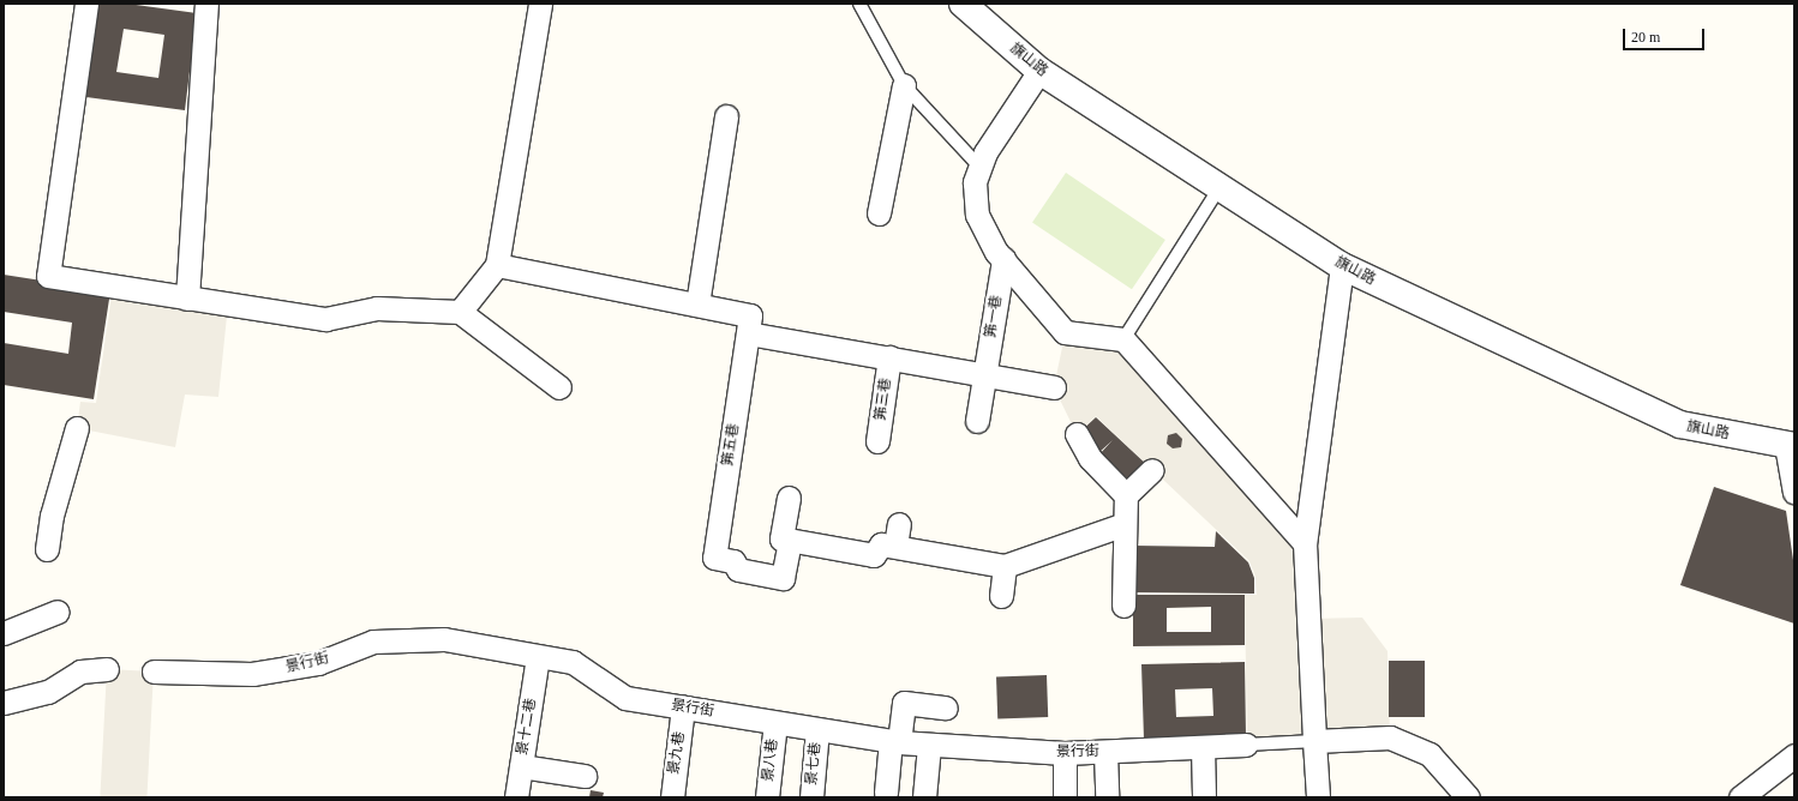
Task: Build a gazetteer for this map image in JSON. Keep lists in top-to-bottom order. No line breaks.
{"streets":{"street":["旗山路","笰一巷","笰三巷","笰五巷","景行街","景十二巷","景九巷","景八巷","景七巷"]},"crossings":[["景行街","景十二巷"],["景行街","景九巷"],["景行街","景八巷"],["景行街","景七巷"]],"scale_bar":"20 m"}
